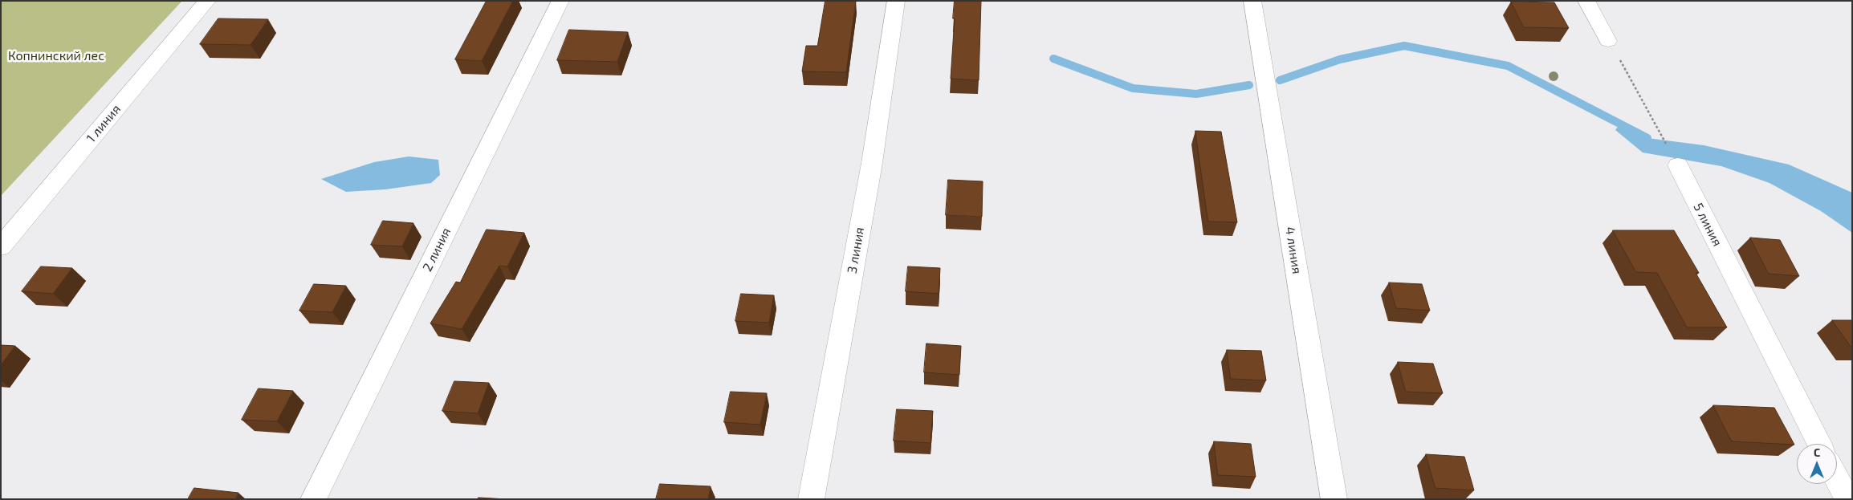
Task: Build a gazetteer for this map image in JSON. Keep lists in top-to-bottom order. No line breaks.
{"streets":{"street":["1 линия","5 линия","2 линия","3 линия","4 линия"]},"parks":["Копнинский лес"],"north":"top"}
